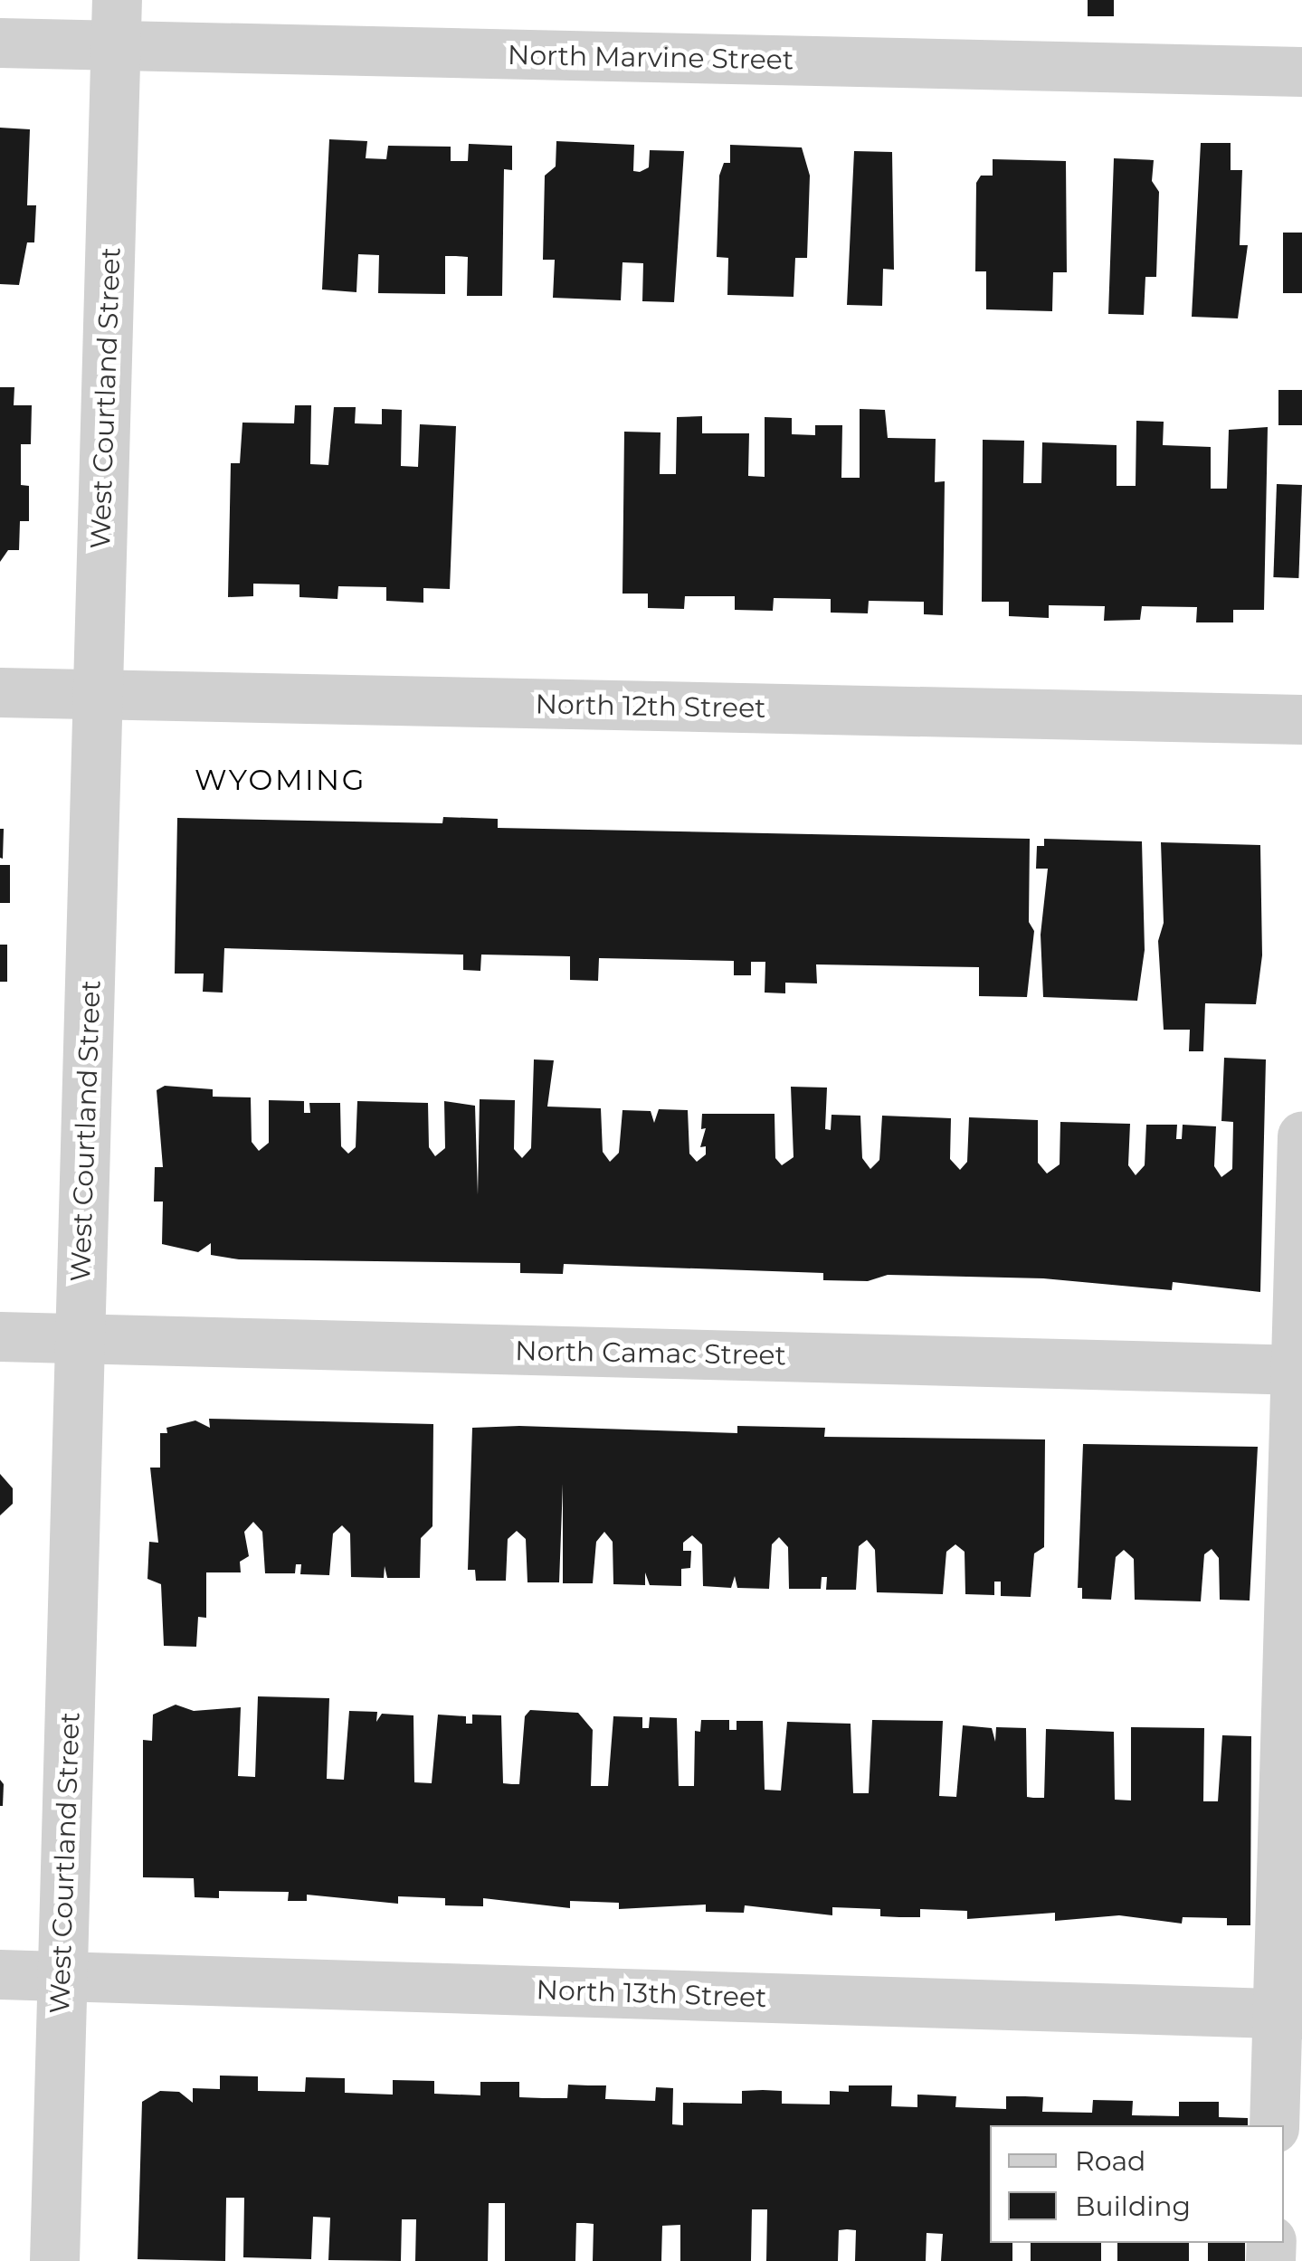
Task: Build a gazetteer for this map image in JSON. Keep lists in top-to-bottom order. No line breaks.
{"streets":{"street":["North Marvine Street","West Courtland Street","North 12th Street","North Camac Street","North 13th Street"]},"crossings":[["North Marvine Street","West Courtland Street"],["West Courtland Street","North 12th Street"],["West Courtland Street","North Camac Street"],["West Courtland Street","North 13th Street"]],"districts":["WYOMING"],"legend":["Road","Building"]}
